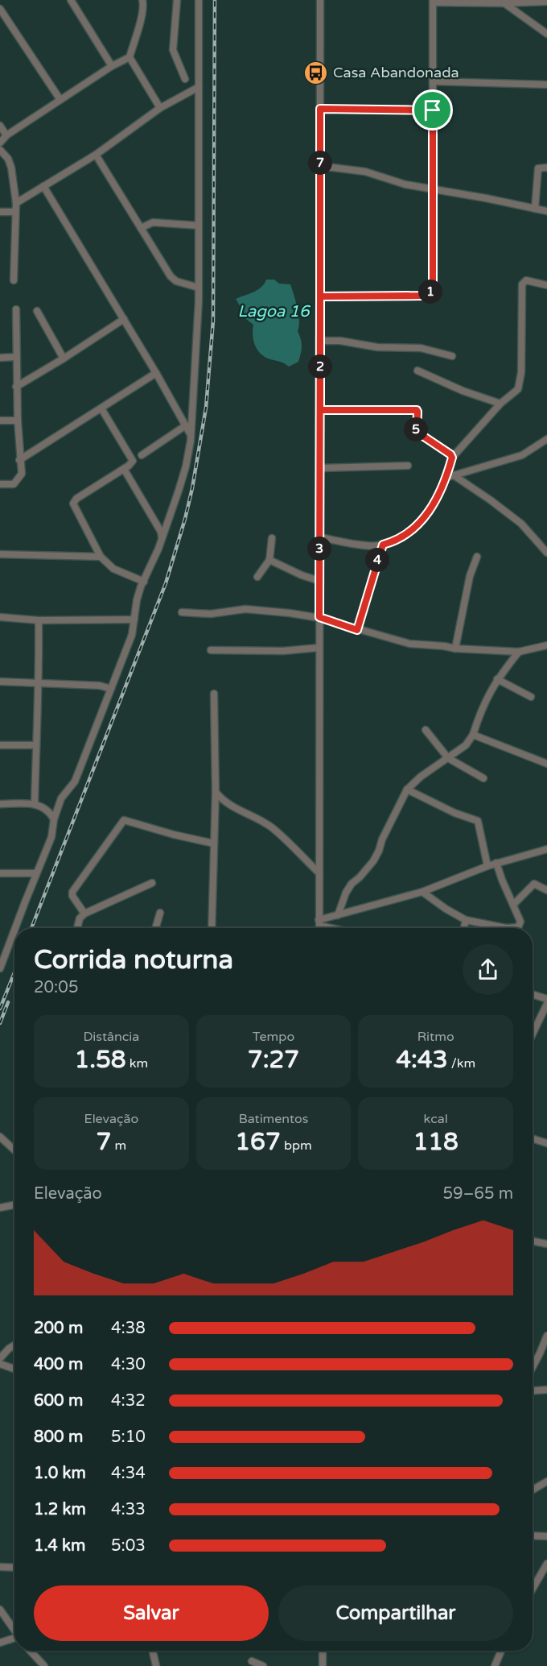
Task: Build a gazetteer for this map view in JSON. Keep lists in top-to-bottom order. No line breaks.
{"water":["Lagoa 16"],"places":{"bus stop":["Casa Abandonada"]},"page":{"pins":["7","1","2","5","3","4"],"heading":["Corrida noturna","20:05"],"stats":[["Distância","1.58 km"],["Tempo","7:27"],["Ritmo","4:43 /km"],["Elevação","7 m"],["Batimentos","167 bpm"],["kcal","118"]],"chart":["Elevação","59–65 m"],"list":[{"name":"200 m","note":"4:38"},{"name":"400 m","note":"4:30"},{"name":"600 m","note":"4:32"},{"name":"800 m","note":"5:10"},{"name":"1.0 km","note":"4:34"},{"name":"1.2 km","note":"4:33"},{"name":"1.4 km","note":"5:03"}],"buttons":["Salvar","Compartilhar"]}}
